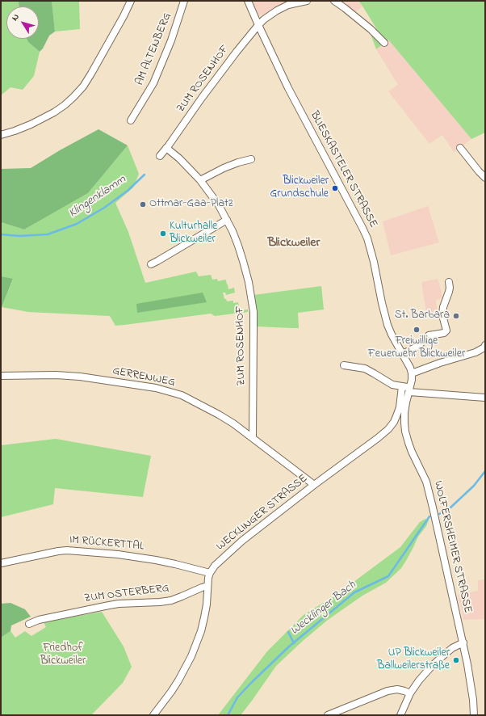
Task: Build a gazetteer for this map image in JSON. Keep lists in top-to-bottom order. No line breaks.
{"streets":{"street":["AM ALTENBERG","ZUM ROSENHOF","BLIESKASTELER STRASSE","GERRENWEG","WECKLINGER STRASSE","IM RÜCKERTTAL","WOLFERSHEIMER STRASSE","ZUM OSTERBERG"]},"crossings":[["ZUM ROSENHOF","BLIESKASTELER STRASSE"],["ZUM ROSENHOF","GERRENWEG"],["BLIESKASTELER STRASSE","WOLFERSHEIMER STRASSE"],["GERRENWEG","WECKLINGER STRASSE"],["WECKLINGER STRASSE","IM RÜCKERTTAL"],["WECKLINGER STRASSE","ZUM OSTERBERG"]],"districts":["Blickweiler"],"water":["Klingenklamm","Wecklinger Bach"],"parks":["Friedhof Blickweiler"],"places":["Blickweiler Grundschule","Ottmar-Gaa-Platz","Kulturhalle Blickweiler","St. Barbara","Freiwillige Feuerwehr Blickweiler","UP Blickweiler Ballweilerstraße"],"north":"top left"}
